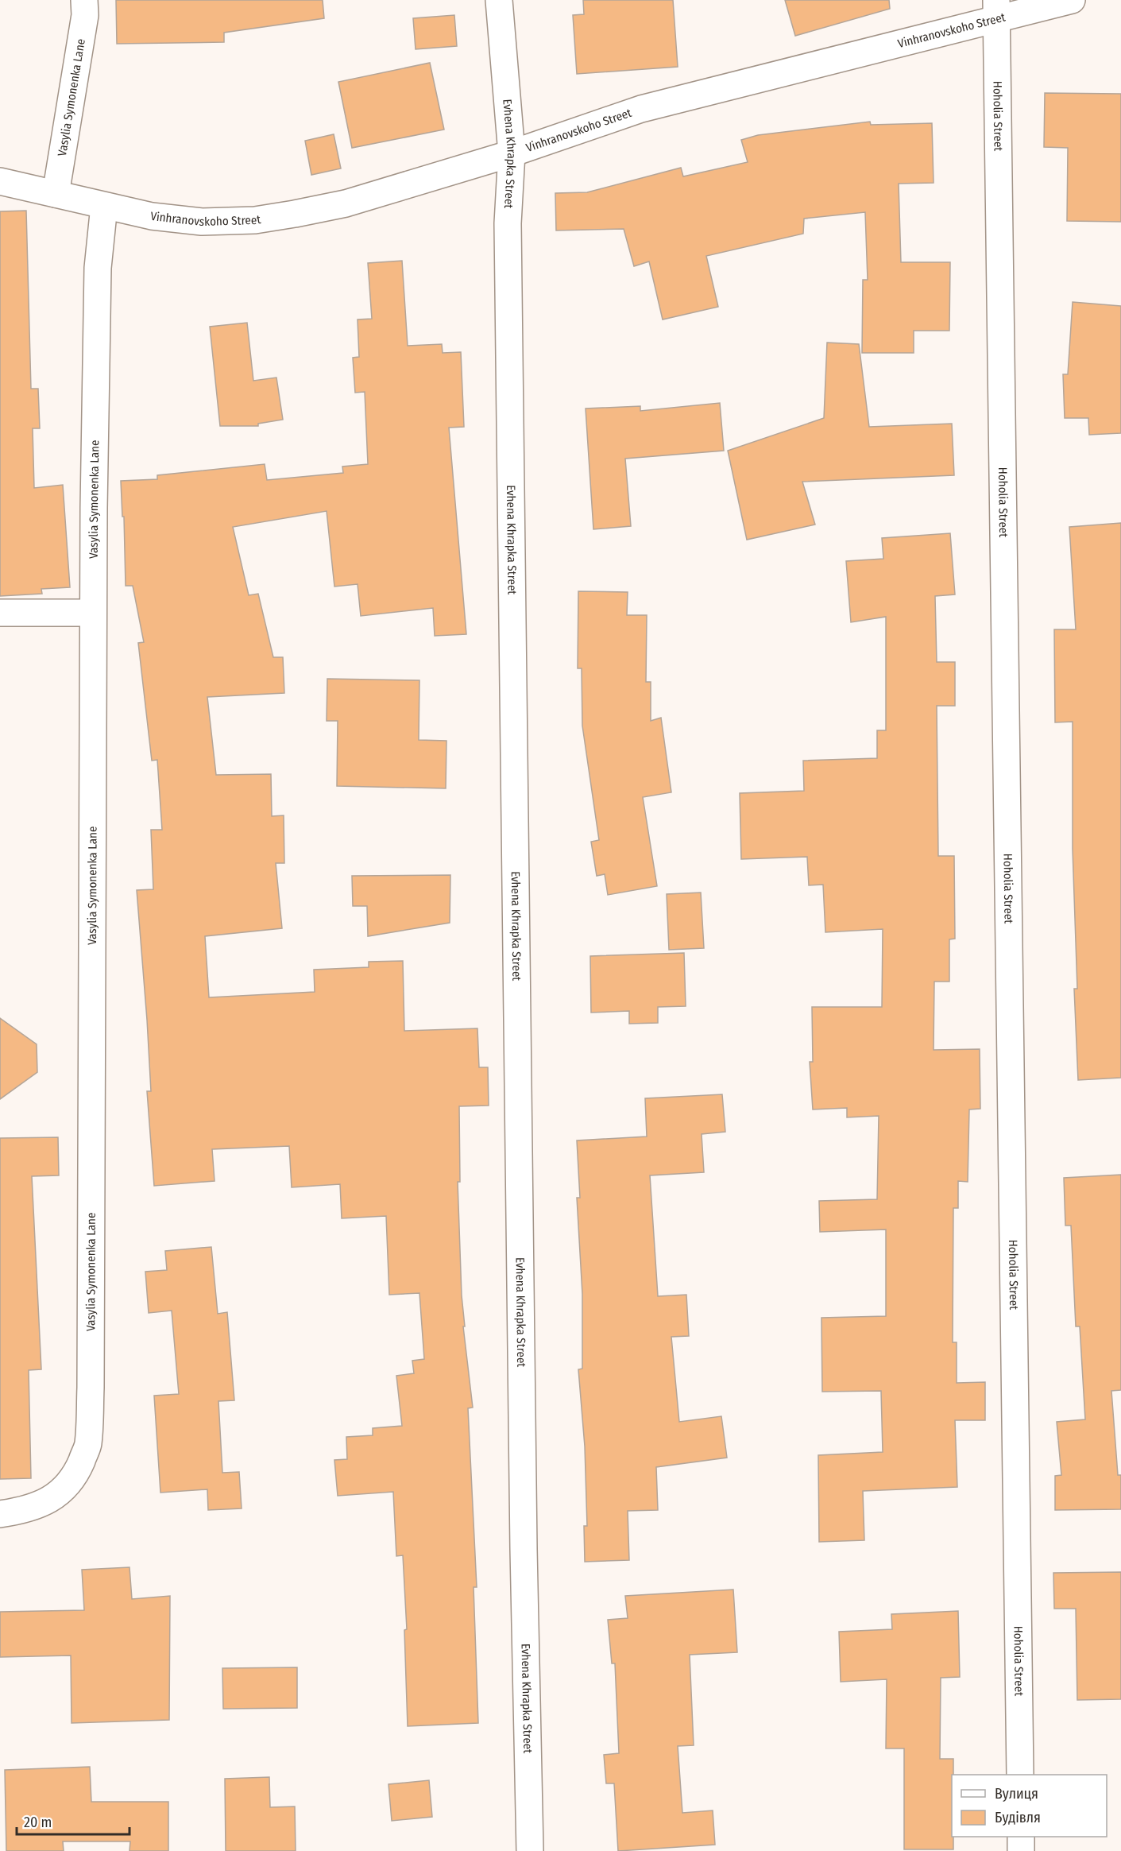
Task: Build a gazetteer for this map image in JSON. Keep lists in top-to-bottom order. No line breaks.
{"streets":{"street":["Vinhranovskoho Street","Vasylia Symonenka Lane","Hoholia Street","Evhena Khrapka Street"]},"crossings":[["Vinhranovskoho Street","Vasylia Symonenka Lane"],["Vinhranovskoho Street","Hoholia Street"],["Vinhranovskoho Street","Evhena Khrapka Street"]],"legend":["Вулиця","Будівля"],"scale_bar":"20 m"}
